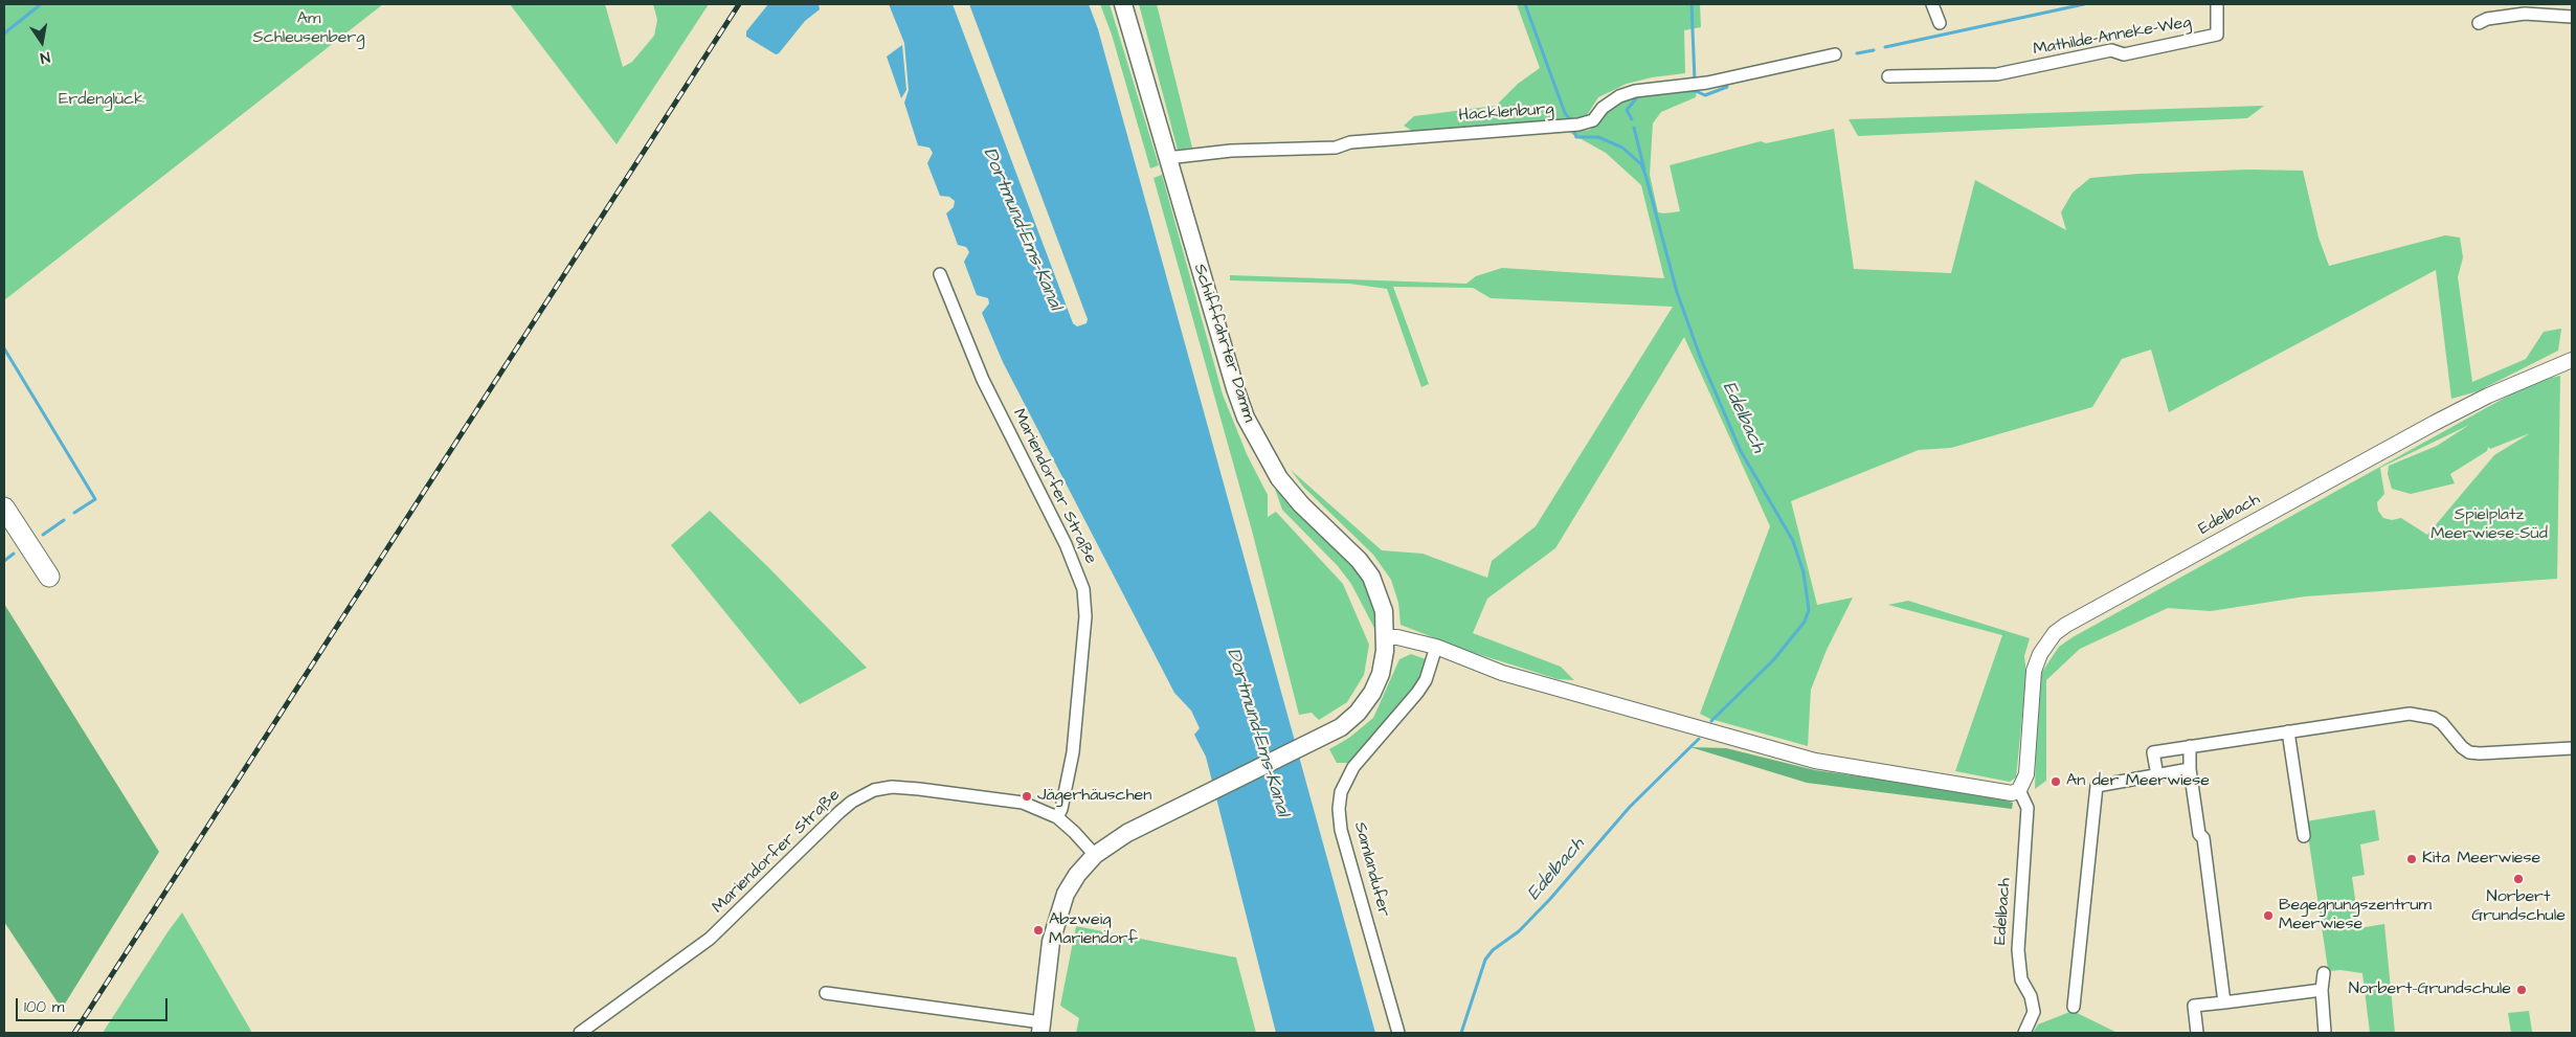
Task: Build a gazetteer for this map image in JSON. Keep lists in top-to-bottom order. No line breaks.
{"streets":{"main road":["Schifffahrter Damm"],"street":["Mathilde-Anneke-Weg","Hacklenburg","Mariendorfer Straße","Edelbach","Samlandufer"]},"crossings":[["Hacklenburg","Schifffahrter Damm"],["Schifffahrter Damm","Mariendorfer Straße"]],"water":["Dortmund-Ems-Kanal","Edelbach"],"parks":["Am Schleusenberg","Erdenglück","Spielplatz Meerwiese-Süd"],"places":["An der Meerwiese","Jägerhäuschen","Kita Meerwiese","Norbert Grundschule","Begegnungszentrum Meerwiese","Abzweig Mariendorf","Norbert-Grundschule"],"scale_bar":"100 m","north":"bottom"}
